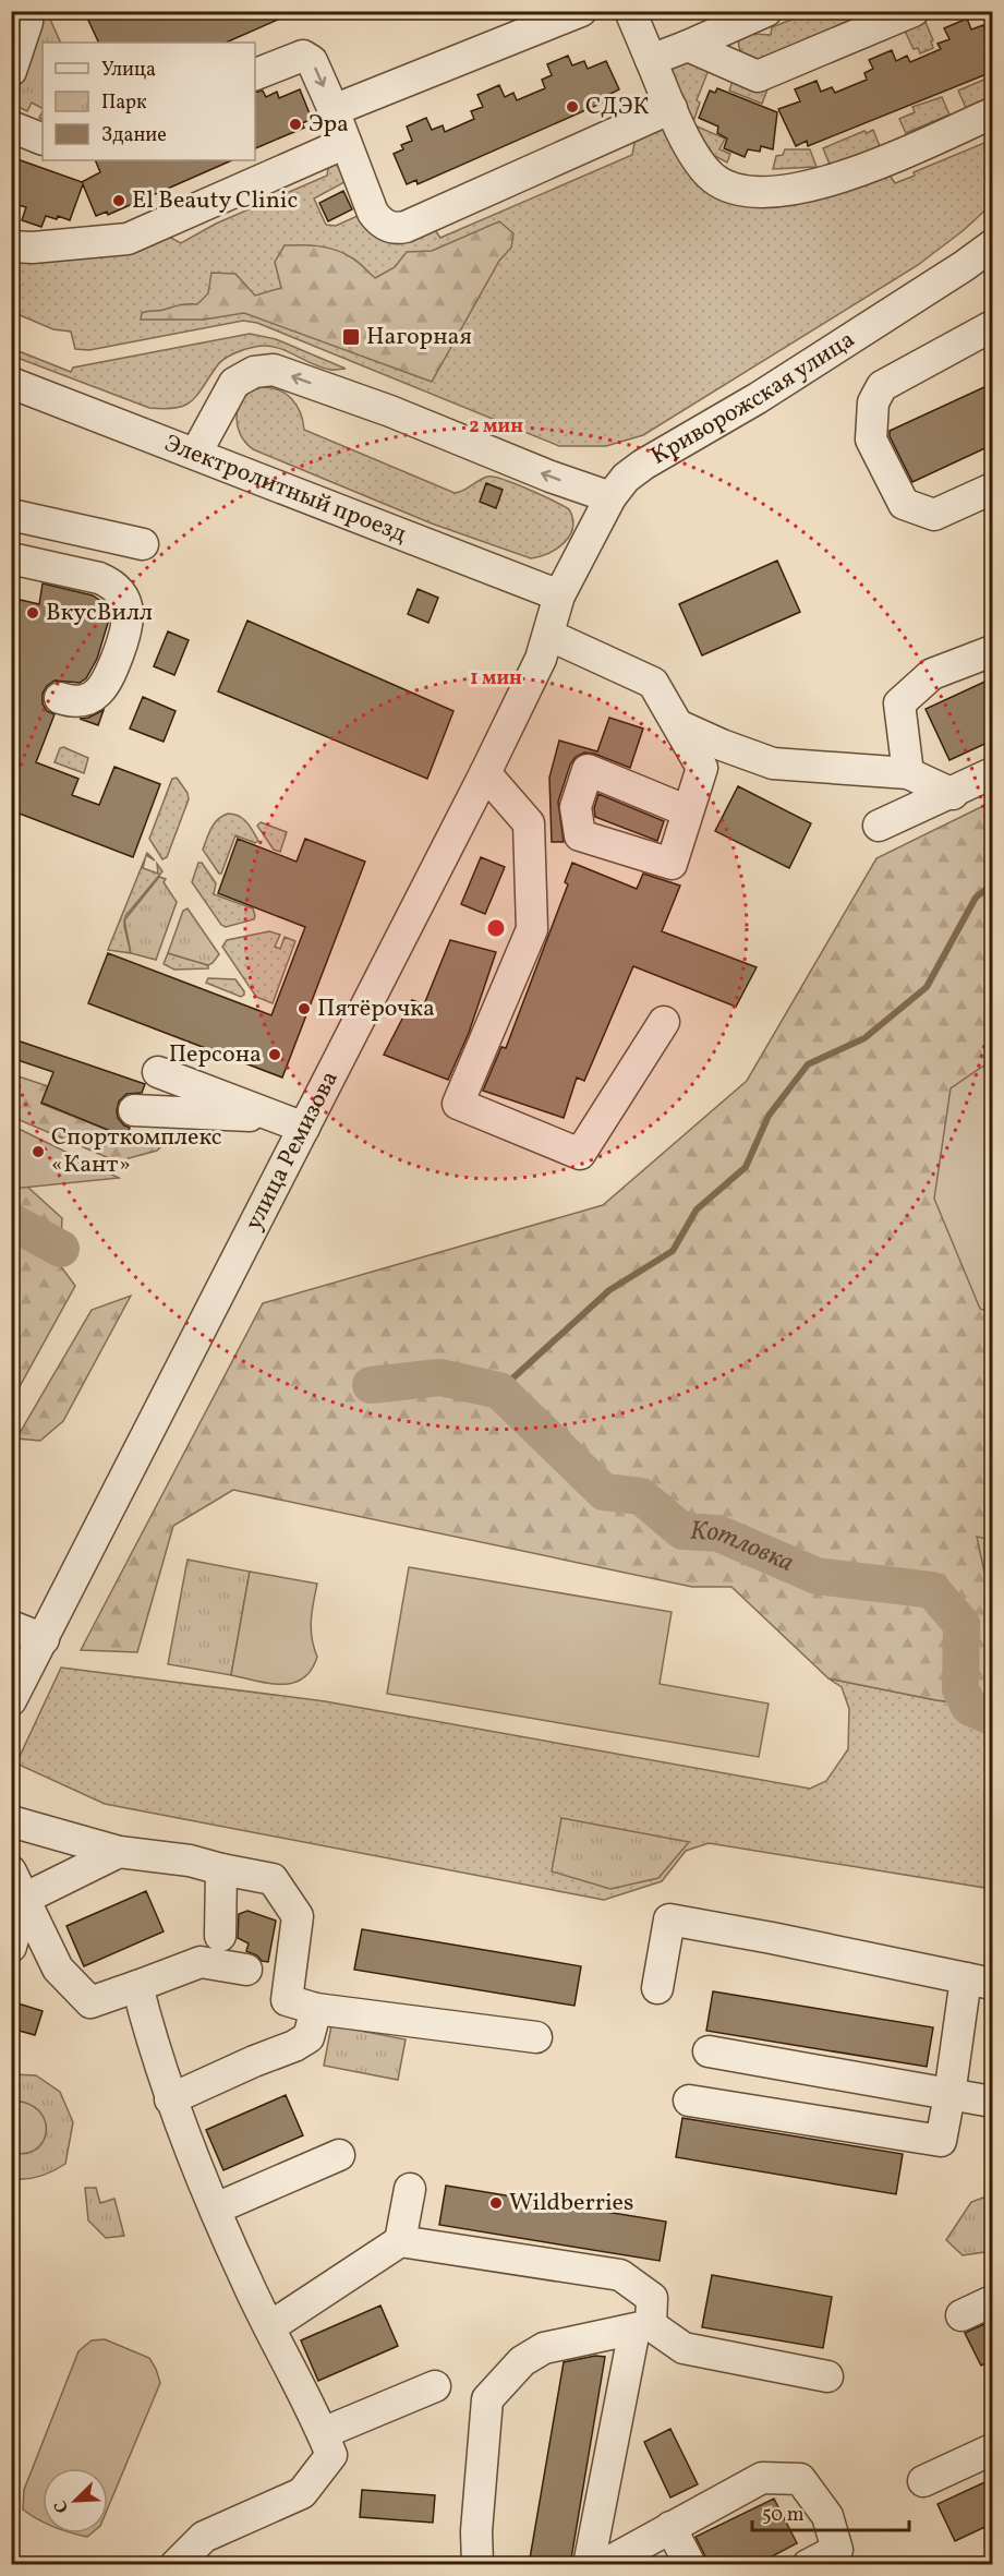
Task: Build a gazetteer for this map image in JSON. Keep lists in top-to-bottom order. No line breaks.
{"streets":{"street":["Криворожская улица","Электролитный проезд","улица Ремизова"]},"crossings":[["Криворожская улица","Электролитный проезд"],["Криворожская улица","улица Ремизова"],["Электролитный проезд","улица Ремизова"]],"water":["Котловка"],"places":{"other":["СДЭК","Эра","El Beauty Clinic","ВкусВилл","Пятёрочка","Персона","Спорткомплекс «Кант»","Wildberries"],"transit":["Нагорная"]},"legend":["Улица","Парк","Здание"],"scale_bar":"50 m","north":"bottom left","rings":["2 мин","1 мин"]}
